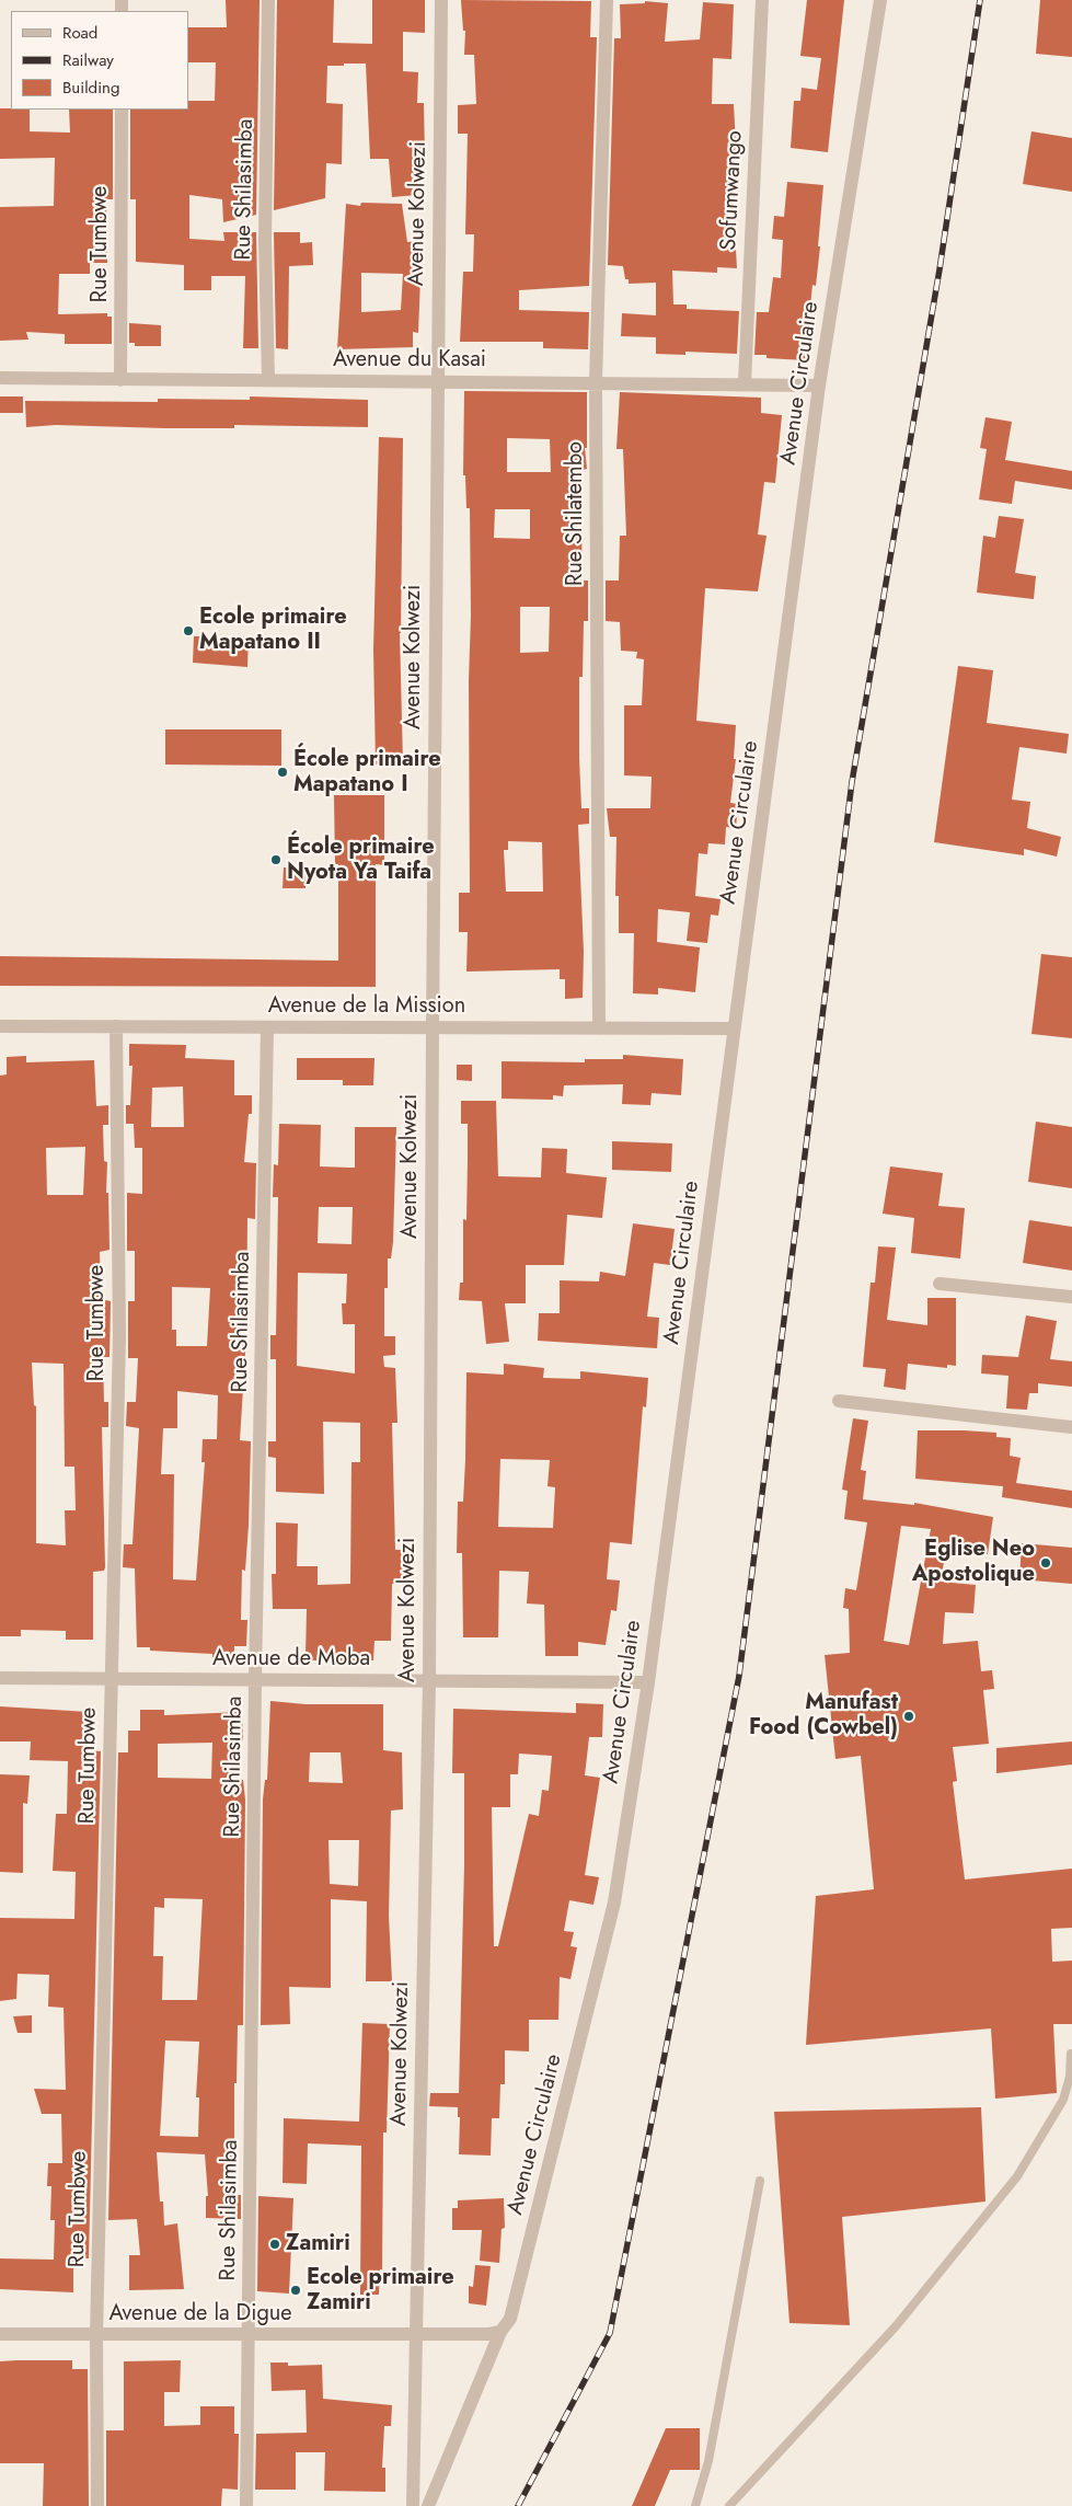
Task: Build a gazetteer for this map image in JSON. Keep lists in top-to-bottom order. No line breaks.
{"streets":{"street":["Rue Shilasimba","Sofumwango","Avenue Kolwezi","Rue Tumbwe","Avenue du Kasai","Avenue Circulaire","Rue Shilatembo","Avenue de la Mission","Avenue de Moba","Avenue de la Digue"]},"crossings":[["Rue Shilasimba","Avenue du Kasai"],["Rue Shilasimba","Avenue de la Mission"],["Rue Shilasimba","Avenue de Moba"],["Rue Shilasimba","Avenue de la Digue"],["Sofumwango","Avenue du Kasai"],["Avenue Kolwezi","Avenue du Kasai"],["Avenue Kolwezi","Avenue de la Mission"],["Avenue Kolwezi","Avenue de Moba"],["Avenue Kolwezi","Avenue de la Digue"],["Rue Tumbwe","Avenue du Kasai"],["Rue Tumbwe","Avenue de la Mission"],["Rue Tumbwe","Avenue de Moba"],["Rue Tumbwe","Avenue de la Digue"],["Avenue du Kasai","Avenue Circulaire"],["Avenue du Kasai","Rue Shilatembo"],["Avenue Circulaire","Avenue de la Mission"],["Avenue Circulaire","Avenue de Moba"],["Avenue Circulaire","Avenue de la Digue"],["Rue Shilatembo","Avenue de la Mission"]],"places":["Ecole primaire Mapatano II","École primaire Mapatano I","École primaire Nyota Ya Taifa","Eglise Neo Apostolique","Manufast Food (Cowbel)","Zamiri","Ecole primaire Zamiri"],"legend":["Road","Railway","Building"]}
